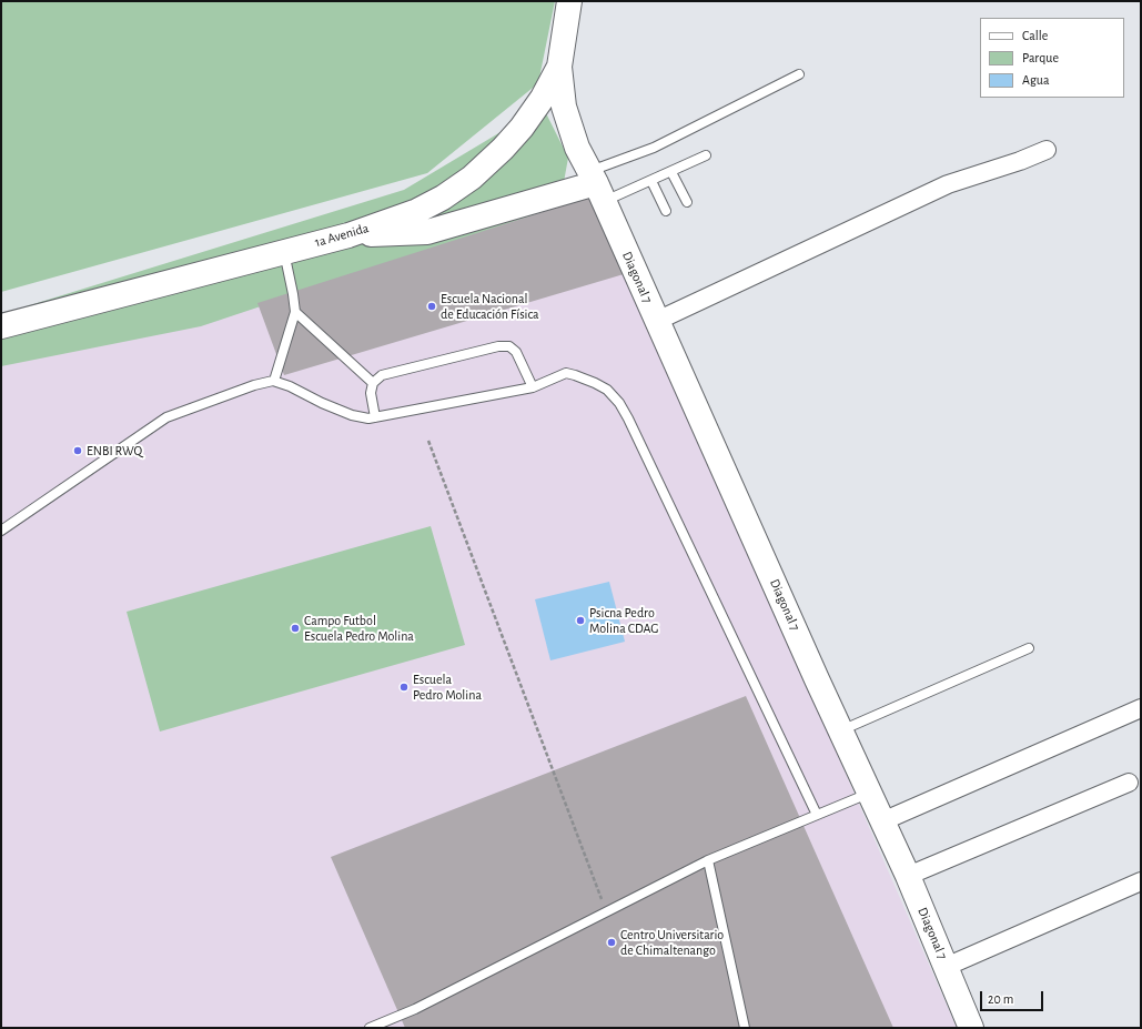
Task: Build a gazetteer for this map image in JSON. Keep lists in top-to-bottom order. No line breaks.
{"streets":{"street":["1a Avenida","Diagonal 7"]},"crossings":[["1a Avenida","Diagonal 7"]],"places":["Escuela Nacional de Educación Física","ENBI RWQ","Psicna Pedro Molina CDAG","Campo Futbol Escuela Pedro Molina","Escuela Pedro Molina","Centro Universitario de Chimaltenango"],"legend":["Calle","Parque","Agua"],"scale_bar":"20 m"}
